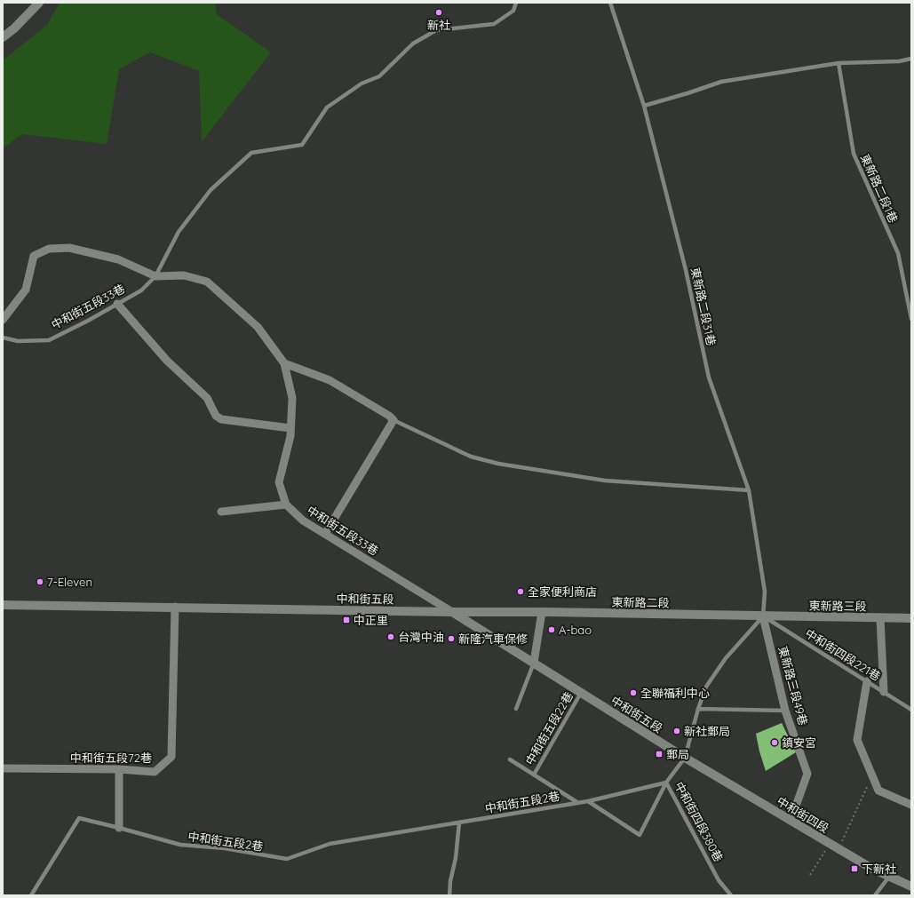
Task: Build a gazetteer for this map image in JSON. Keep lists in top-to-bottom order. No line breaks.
{"streets":{"main road":["中和街五段","東新路二段","東新路三段","中和街四段"],"street":["中和街五段33巷","東新路三段49巷","中和街五段72巷"],"lane":["東新路二段1巷","東新路二段31巷","中和街四段221巷","中和街五段22巷","中和街五段2巷","中和街四段380巷"]},"crossings":[["中和街五段33巷","中和街五段"],["中和街五段33巷","東新路二段"],["東新路二段31巷","東新路二段"],["東新路二段31巷","東新路三段"],["東新路二段31巷","中和街四段221巷"],["東新路二段31巷","東新路三段49巷"],["中和街五段","東新路二段"],["中和街五段","中和街五段22巷"],["中和街五段","中和街五段72巷"],["中和街五段","中和街四段"],["中和街五段","中和街四段380巷"],["東新路二段","東新路三段"],["東新路二段","中和街四段221巷"],["東新路二段","東新路三段49巷"],["東新路三段","中和街四段221巷"],["東新路三段","東新路三段49巷"],["中和街四段221巷","東新路三段49巷"],["東新路三段49巷","中和街四段"],["中和街五段22巷","中和街五段2巷"],["中和街五段2巷","中和街四段380巷"],["中和街四段","中和街四段380巷"]],"places":{"other":["新社","7-Eleven","全家便利商店","A-bao","台灣中油","新隆汽車保修","全聯福利中心","新社郵局","鎮安宮"],"transit":["中正里","郵局","下新社"]}}
